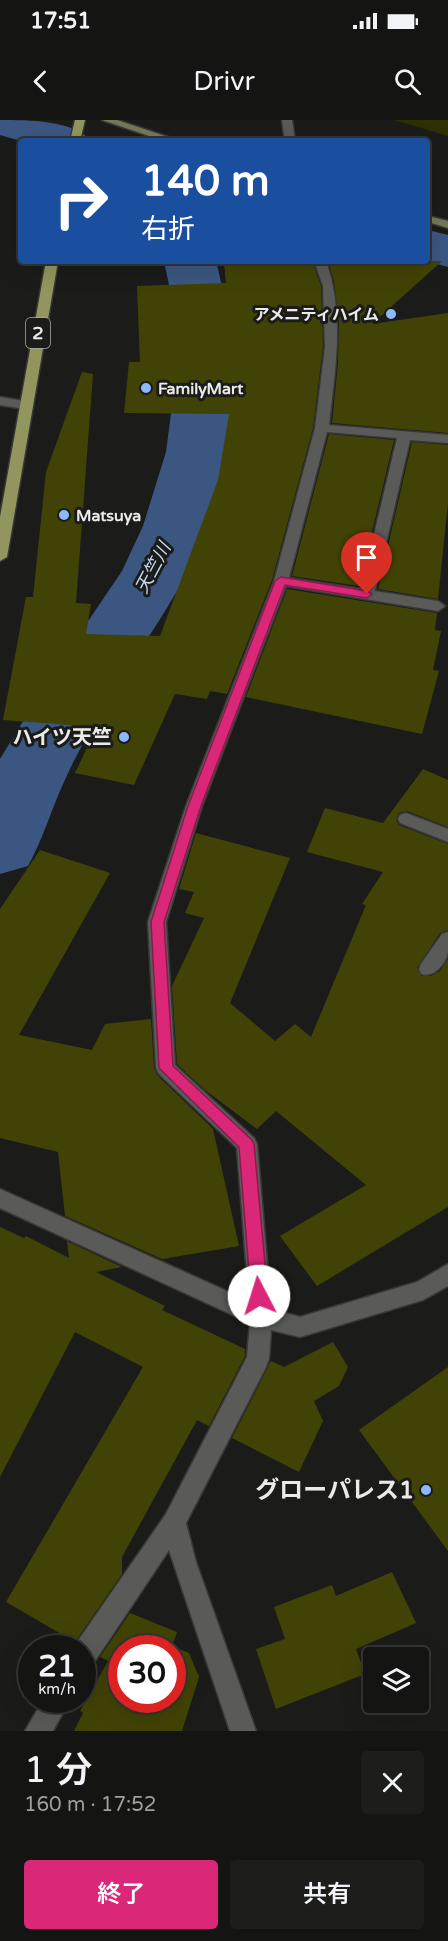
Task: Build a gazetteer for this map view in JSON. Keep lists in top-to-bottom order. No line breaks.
{"streets":{"main road":["2"]},"water":["天竺川"],"places":["アメニティハイム","FamilyMart","Matsuya","ハイツ天竺","グローパレス1"],"page":{"status":"17:51","header":"Drivr","turn":["140 m","右折"],"speed":"21 km/h","limit":"30","heading":["1 分","160 m · 17:52"],"buttons":["終了","共有"]}}
